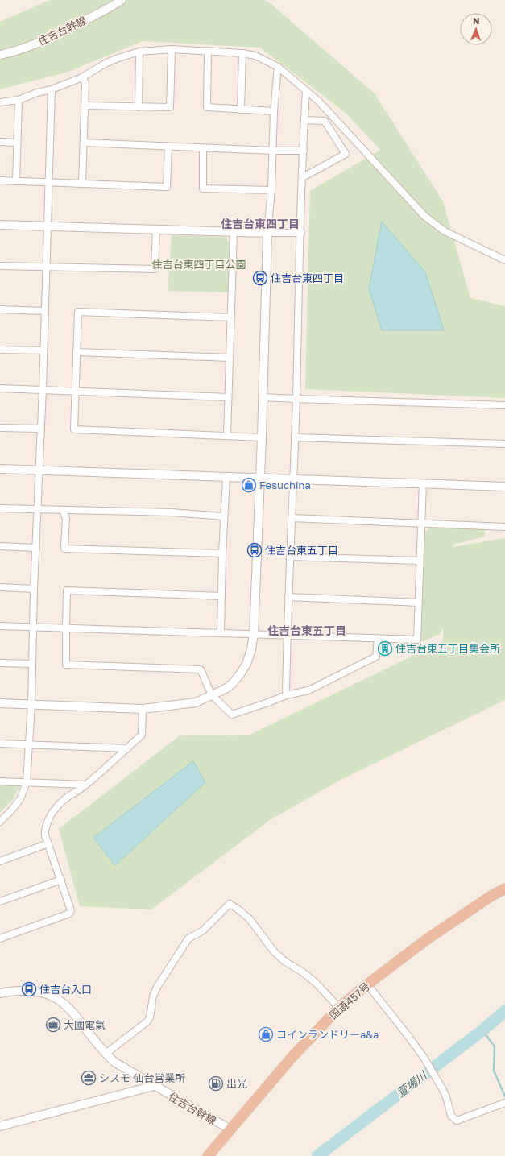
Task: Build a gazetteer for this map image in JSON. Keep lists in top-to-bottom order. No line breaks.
{"streets":{"highway":["国道457号"],"street":["住吉台幹線"]},"crossings":[["住吉台幹線","国道457号"]],"districts":["住吉台東四丁目","住吉台東五丁目"],"water":["萱場川"],"parks":["住吉台東四丁目公園"],"places":{"bus stop":["住吉台東四丁目","住吉台東五丁目","住吉台入口"],"shop":["Fesuchina","コインランドリーa&a"],"building":["住吉台東五丁目集会所"],"office":["大國電氣","シスモ 仙台営業所"],"fuel station":["出光"]},"north":"top"}
